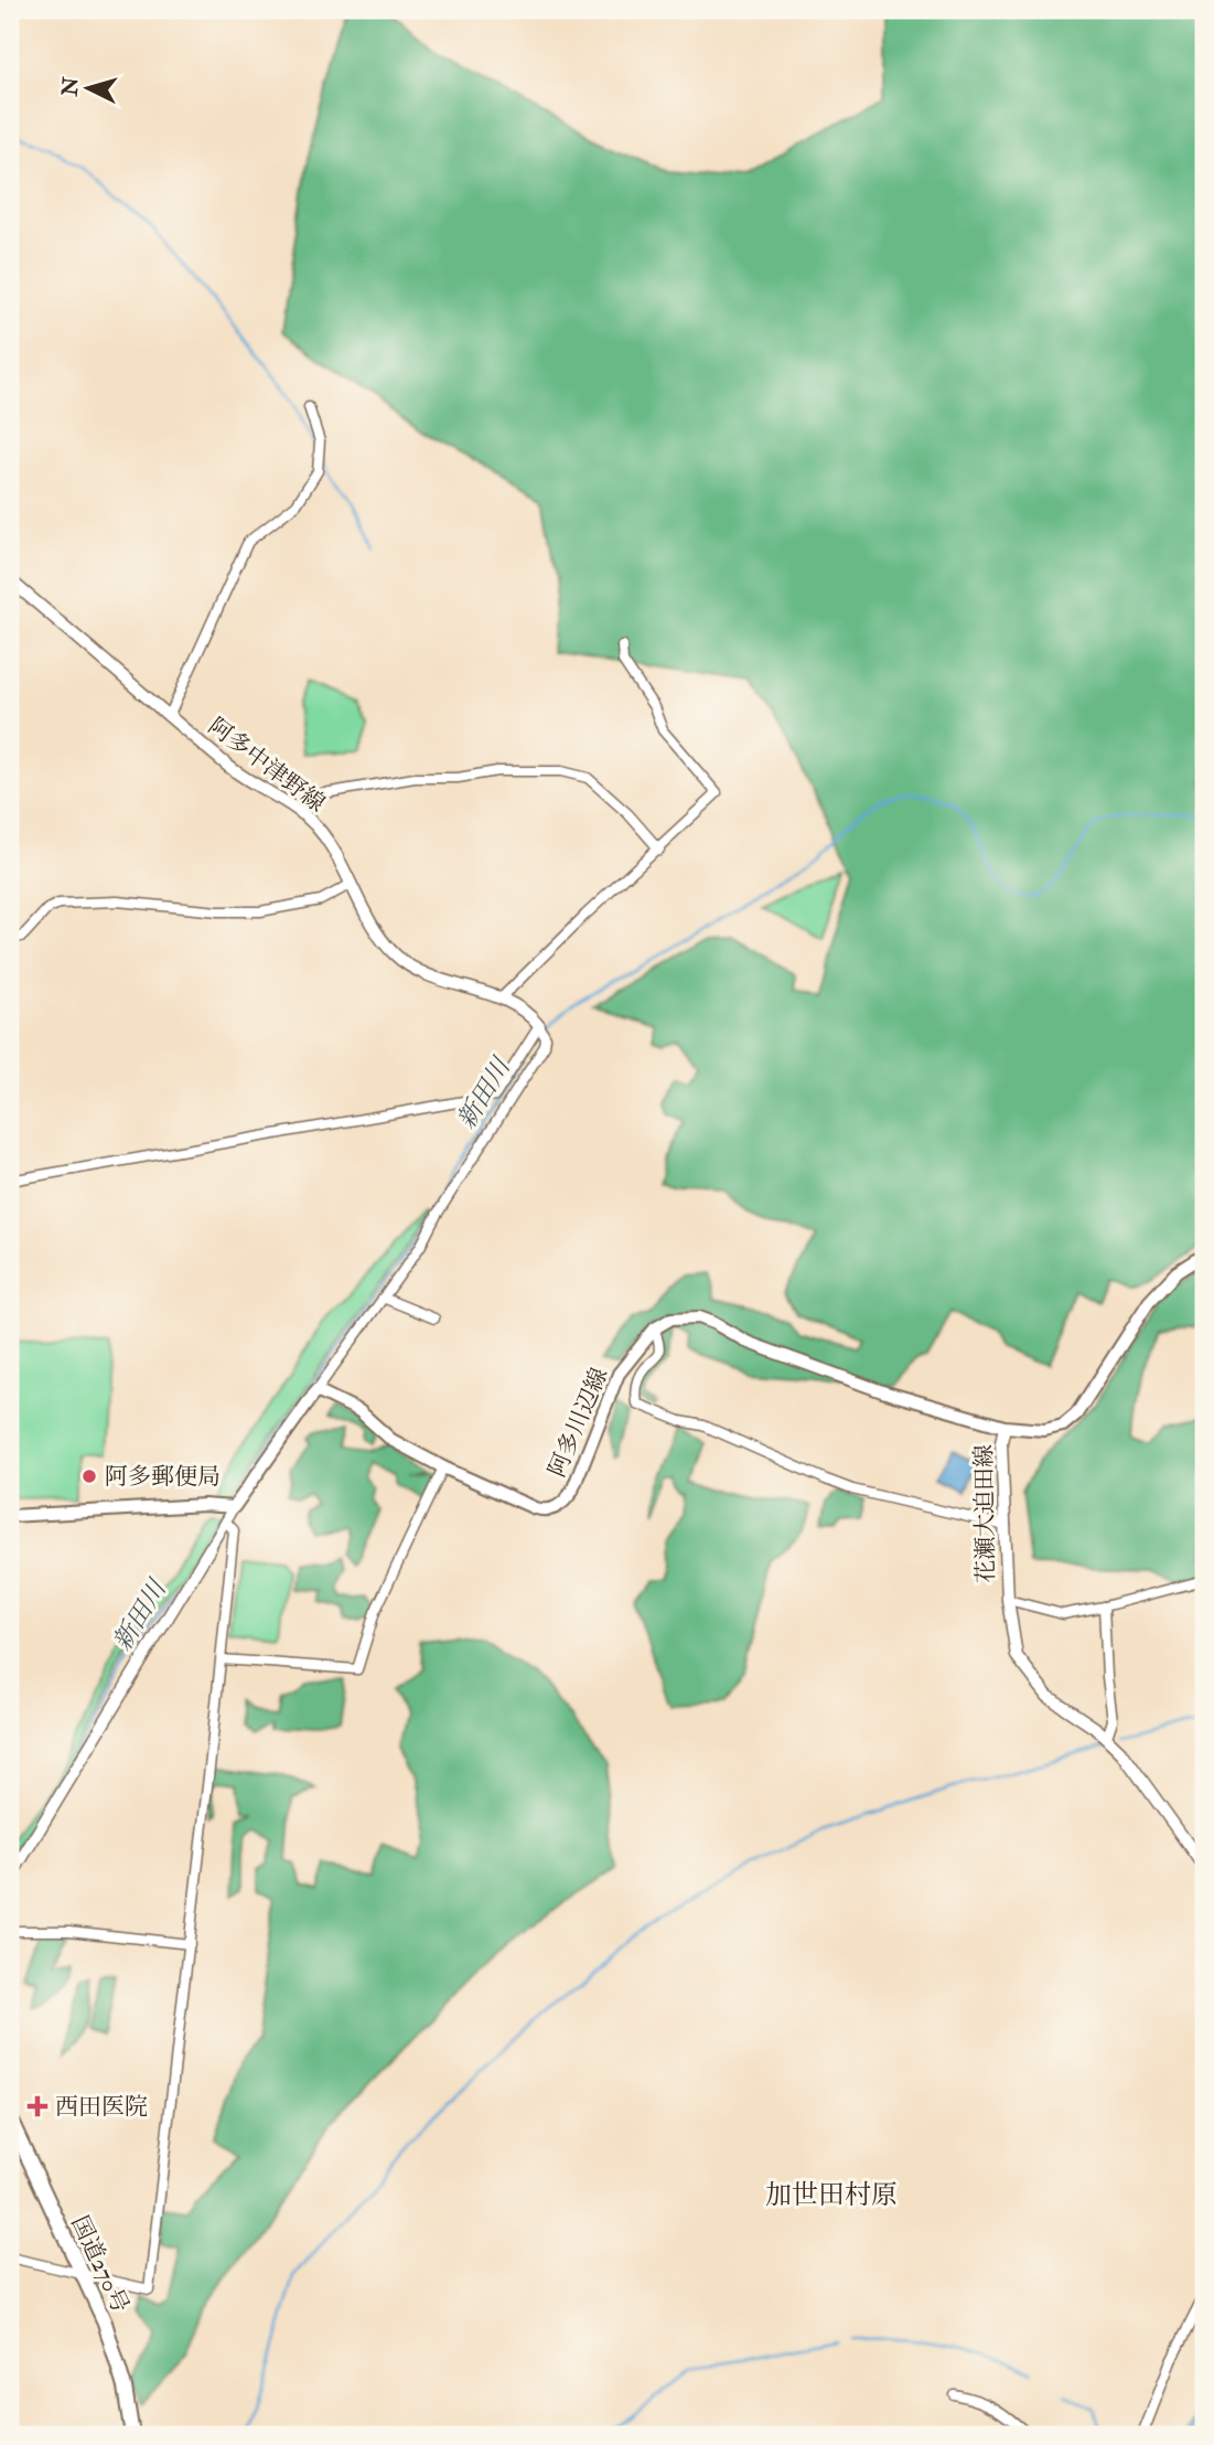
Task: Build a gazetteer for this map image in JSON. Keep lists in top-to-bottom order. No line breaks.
{"streets":{"highway":["国道270号"],"main road":["阿多川辺線"],"street":["阿多中津野線","花瀬大迫田線"]},"districts":["加世田村原"],"water":["新田川"],"places":{"other":["阿多郵便局"],"health":["西田医院"]},"north":"left"}
